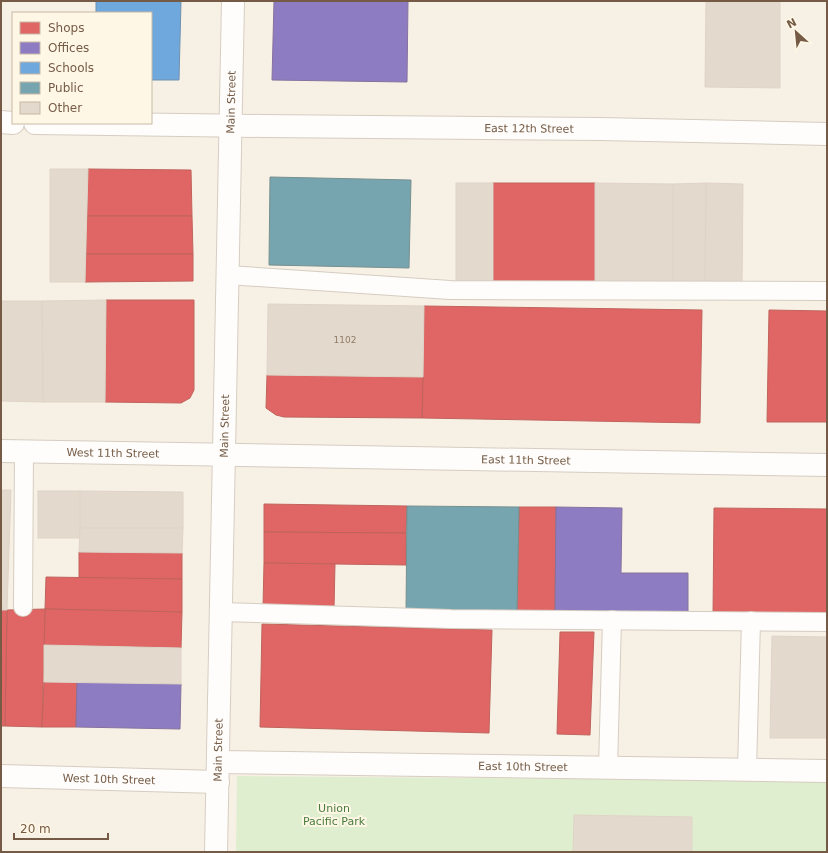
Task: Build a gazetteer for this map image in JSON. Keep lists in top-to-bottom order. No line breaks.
{"streets":{"street":["Main Street","East 12th Street","West 11th Street","East 11th Street","East 10th Street","West 10th Street"]},"crossings":[["Main Street","East 12th Street"],["Main Street","West 11th Street"],["Main Street","East 11th Street"],["Main Street","East 10th Street"],["Main Street","West 10th Street"],["West 11th Street","East 11th Street"],["East 10th Street","West 10th Street"]],"parks":["Union Pacific Park"],"house_numbers":["1102"],"legend":["Shops","Offices","Schools","Public","Other"],"scale_bar":"20 m","north":"top left"}
